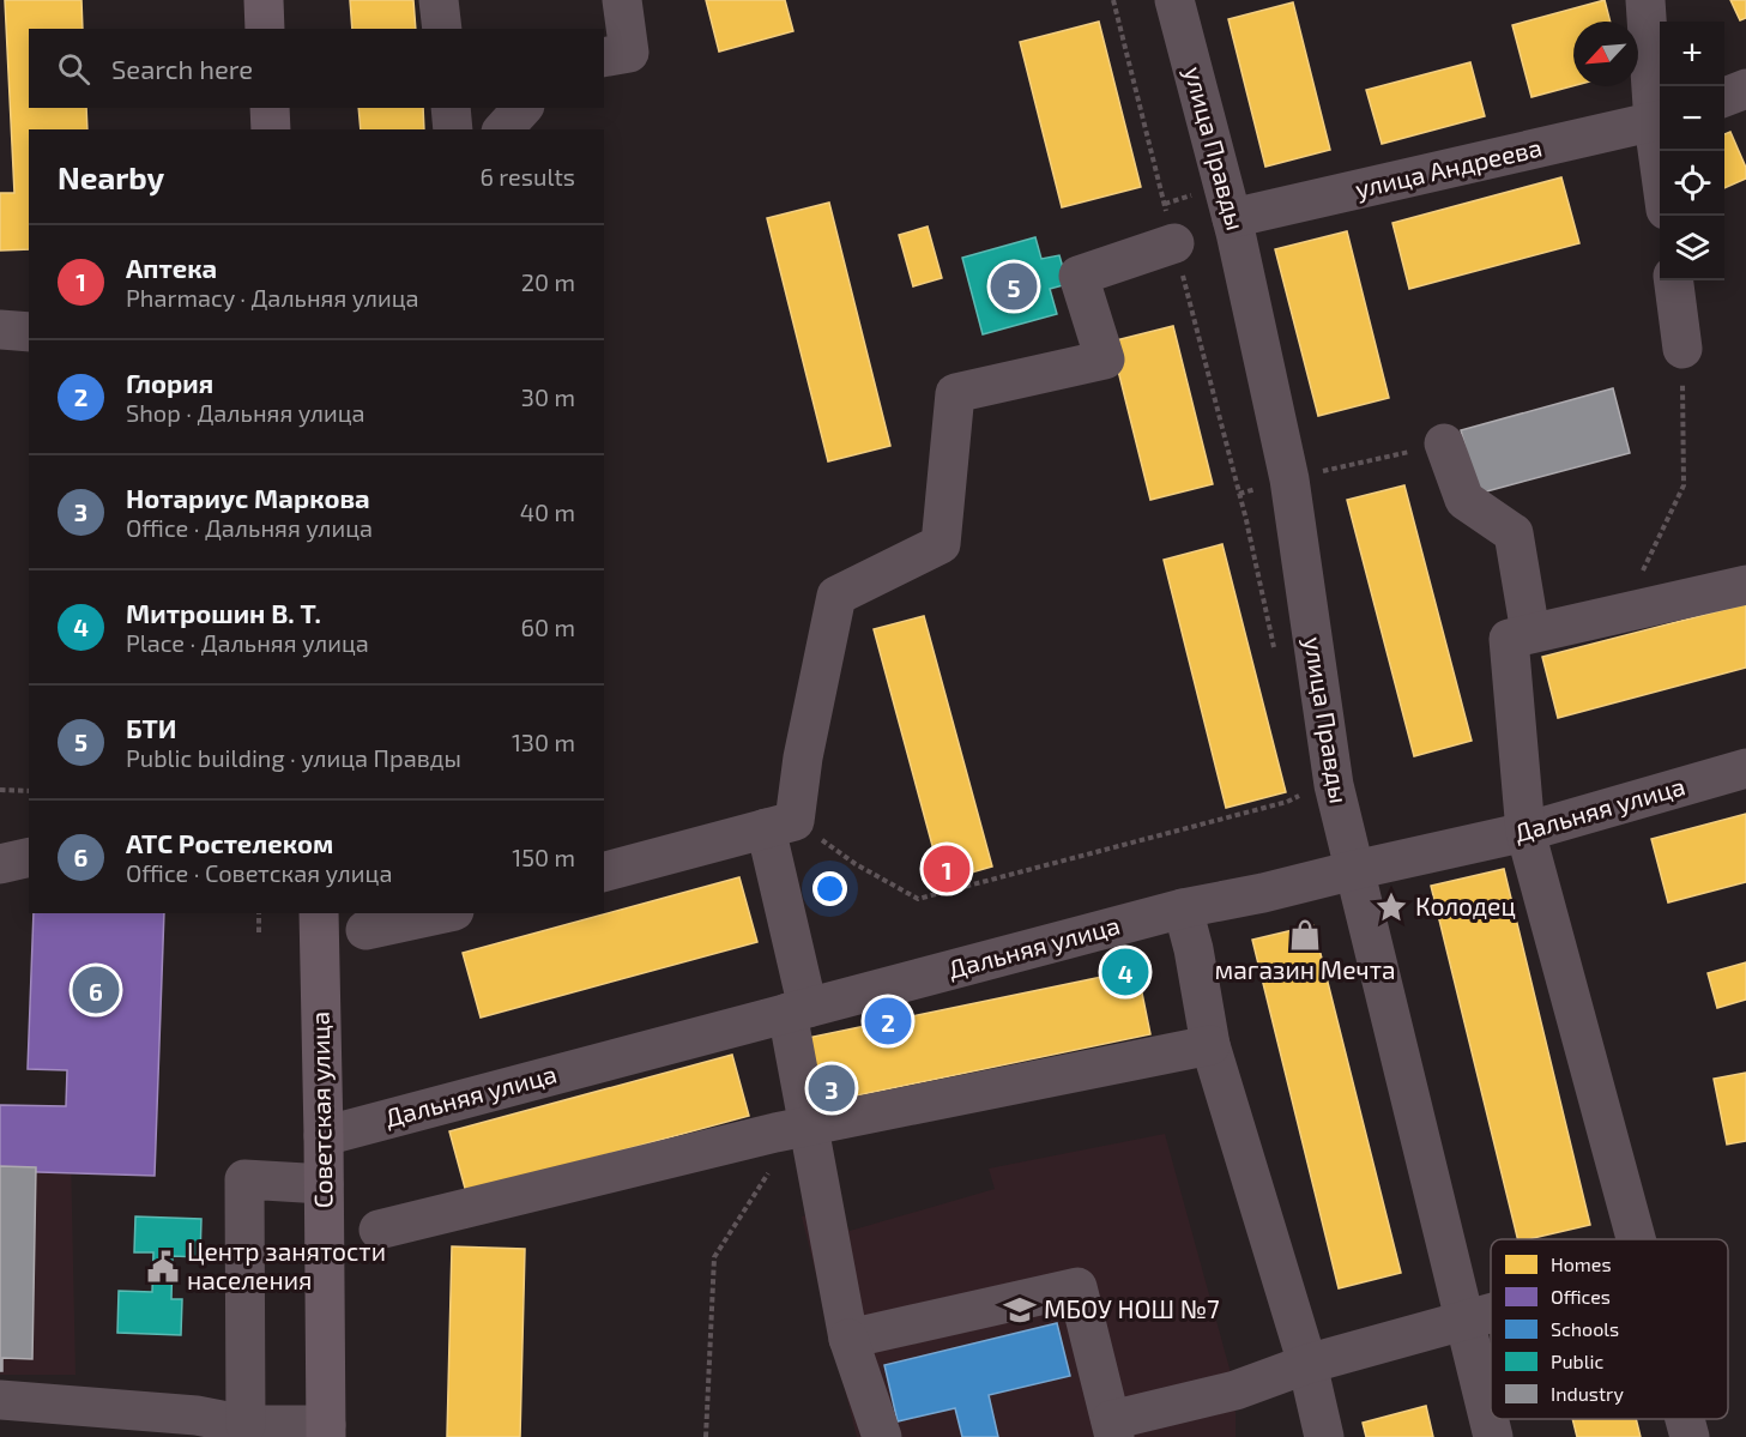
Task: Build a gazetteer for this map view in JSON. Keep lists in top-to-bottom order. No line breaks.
{"streets":{"main road":["Советская улица"],"street":["улица Правды","улица Андреева","Дальняя улица"]},"crossings":[["улица Правды","улица Андреева"],["улица Правды","Дальняя улица"],["Дальняя улица","Советская улица"]],"places":{"place":["Колодец"],"shop":["магазин Мечта"],"public building":["Центр занятости населения"],"school or university":["МБОУ НОШ №7"]},"legend":["Homes","Offices","Schools","Public","Industry"],"north":"bottom left","page":{"map_buttons":["+","−"],"search":"Search here","heading":["Nearby","6 results"],"list":[{"mark":"1","name":"Аптека","note":"Pharmacy · Дальняя улица","value":"20 m"},{"mark":"2","name":"Глория","note":"Shop · Дальняя улица","value":"30 m"},{"mark":"3","name":"Нотариус Маркова","note":"Office · Дальняя улица","value":"40 m"},{"mark":"4","name":"Митрошин В. Т.","note":"Place · Дальняя улица","value":"60 m"},{"mark":"5","name":"БТИ","note":"Public building · улица Правды","value":"130 m"},{"mark":"6","name":"АТС Ростелеком","note":"Office · Советская улица","value":"150 m"}],"pins":["5","1","4","6","2","3"]}}
